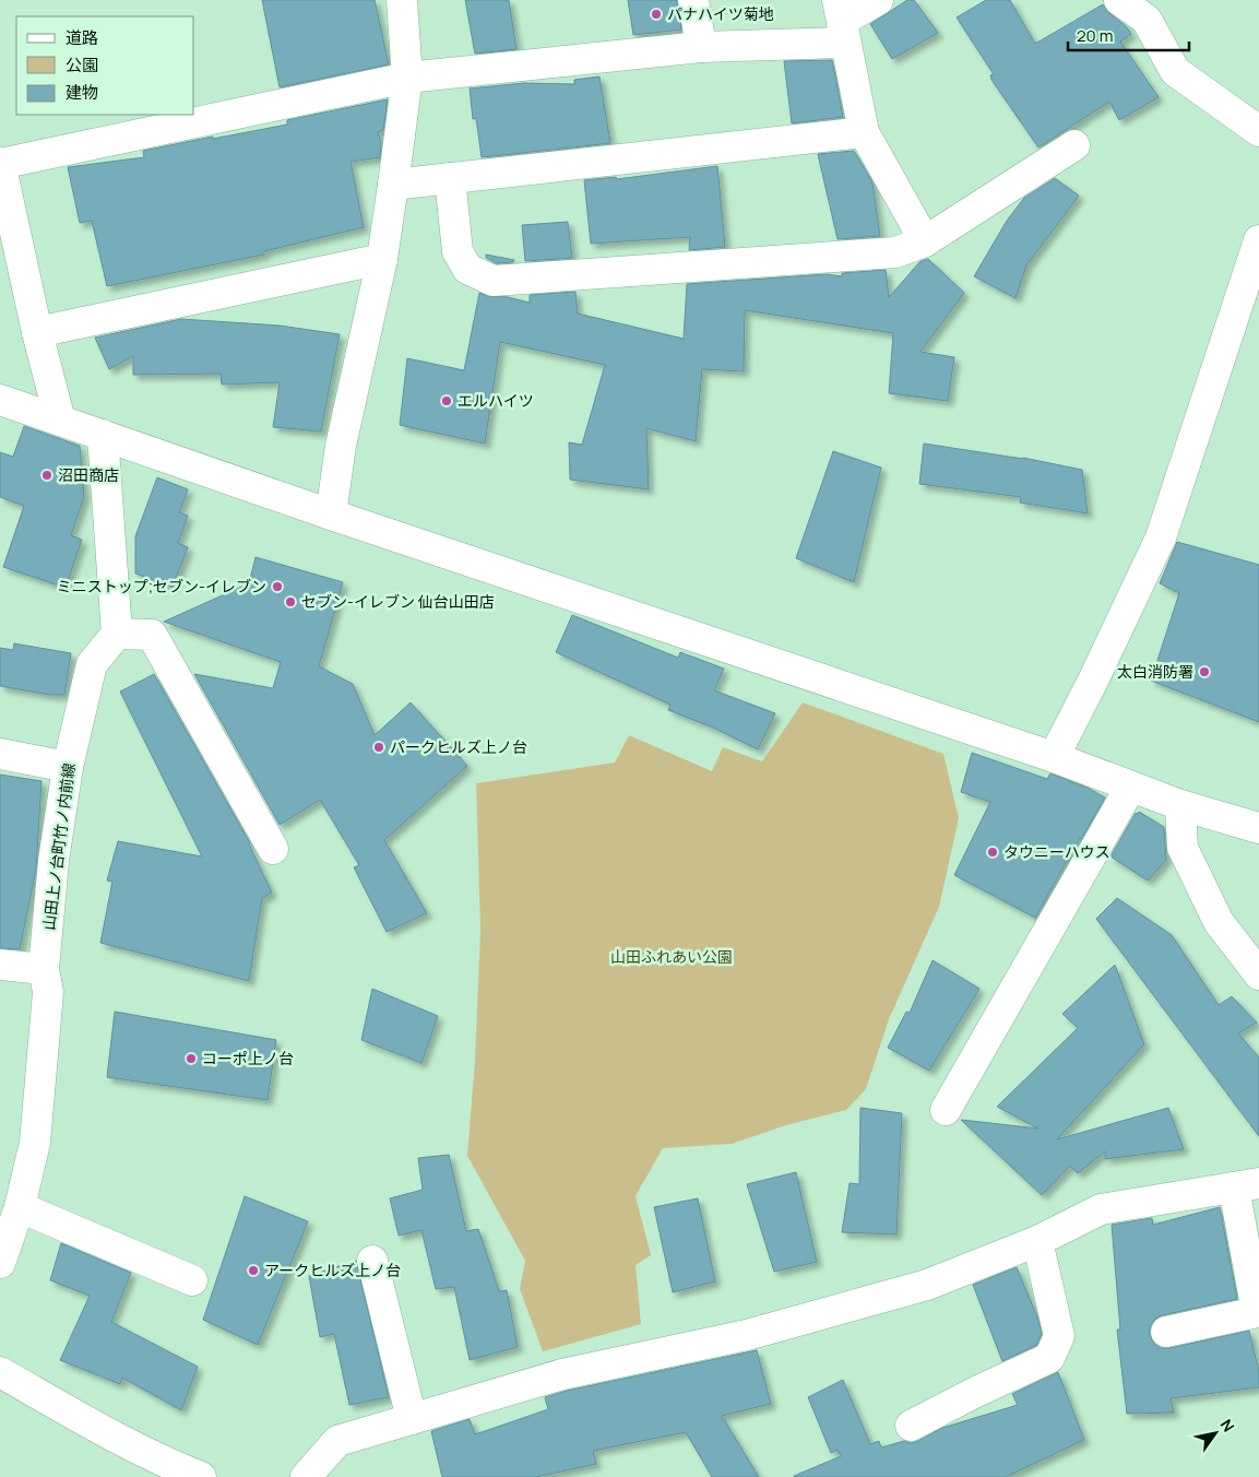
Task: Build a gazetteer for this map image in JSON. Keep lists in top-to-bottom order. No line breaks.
{"streets":{"street":["山田上ノ台町竹ノ内前線"]},"parks":["山田ふれあい公園"],"places":["パナハイツ菊地","エルハイツ","沼田商店","ミニストップ;セブン-イレブン","セブン-イレブン 仙台山田店","太白消防署","パークヒルズ上ノ台","タウニーハウス","コーポ上ノ台","アークヒルズ上ノ台"],"legend":["道路","公園","建物"],"scale_bar":"20 m","north":"top right"}
